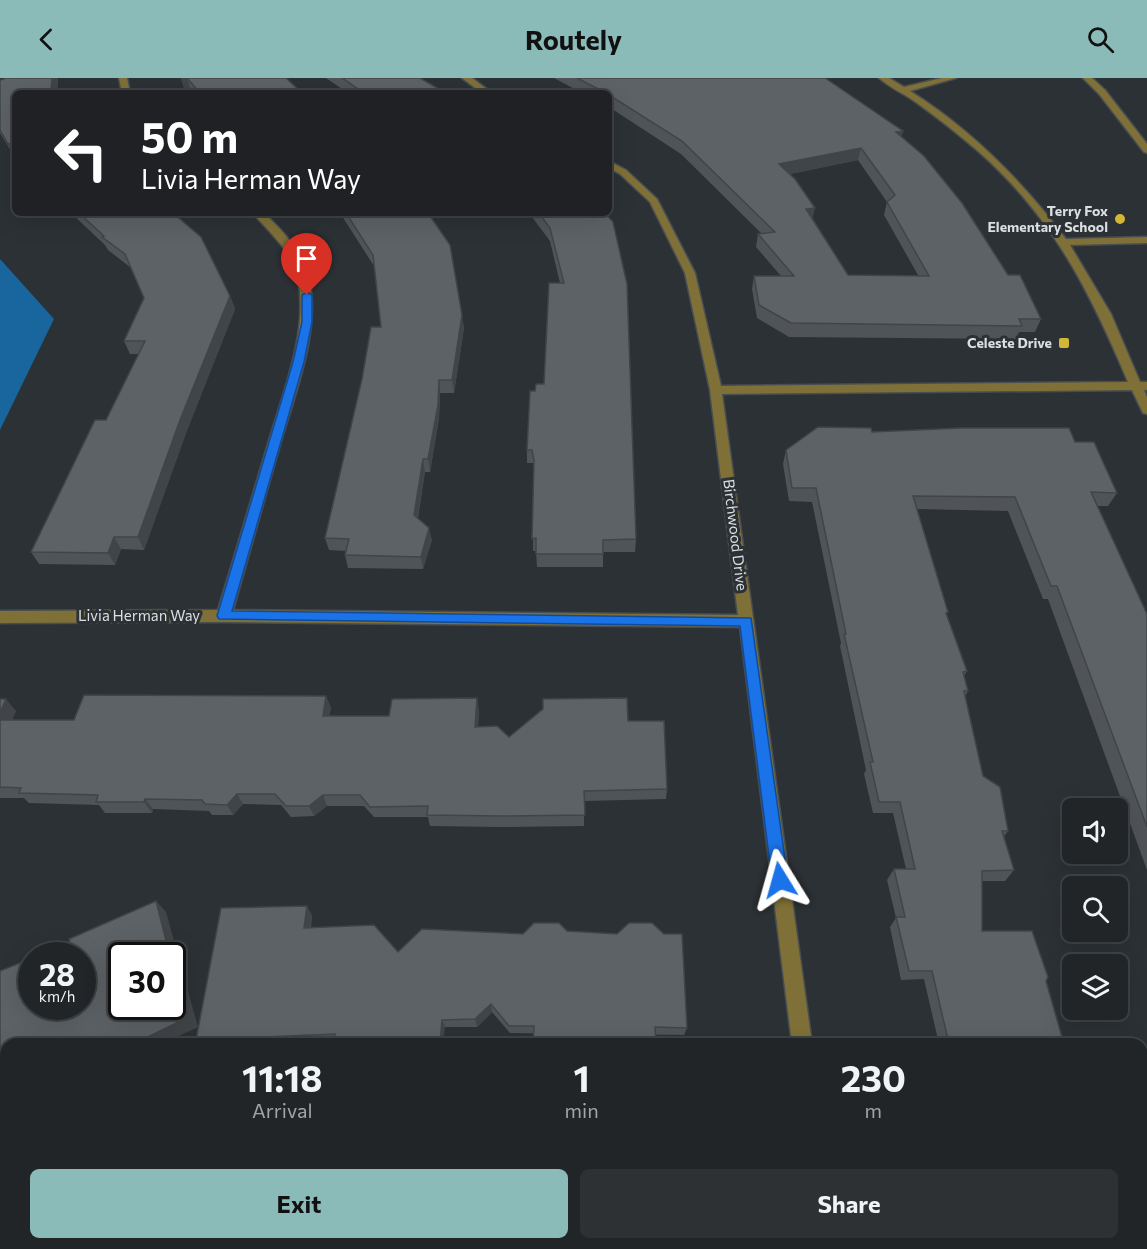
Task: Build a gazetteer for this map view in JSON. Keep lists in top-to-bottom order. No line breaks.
{"streets":{"street":["Birchwood Drive","Livia Herman Way"]},"crossings":[["Birchwood Drive","Livia Herman Way"]],"places":{"other":["Terry Fox Elementary School"],"transit":["Celeste Drive"]},"page":{"header":"Routely","turn":["50 m","Livia Herman Way"],"speed":"28 km/h","limit":"30","eta":["11:18","Arrival","1","min","230","m"],"buttons":["Exit","Share"]}}
